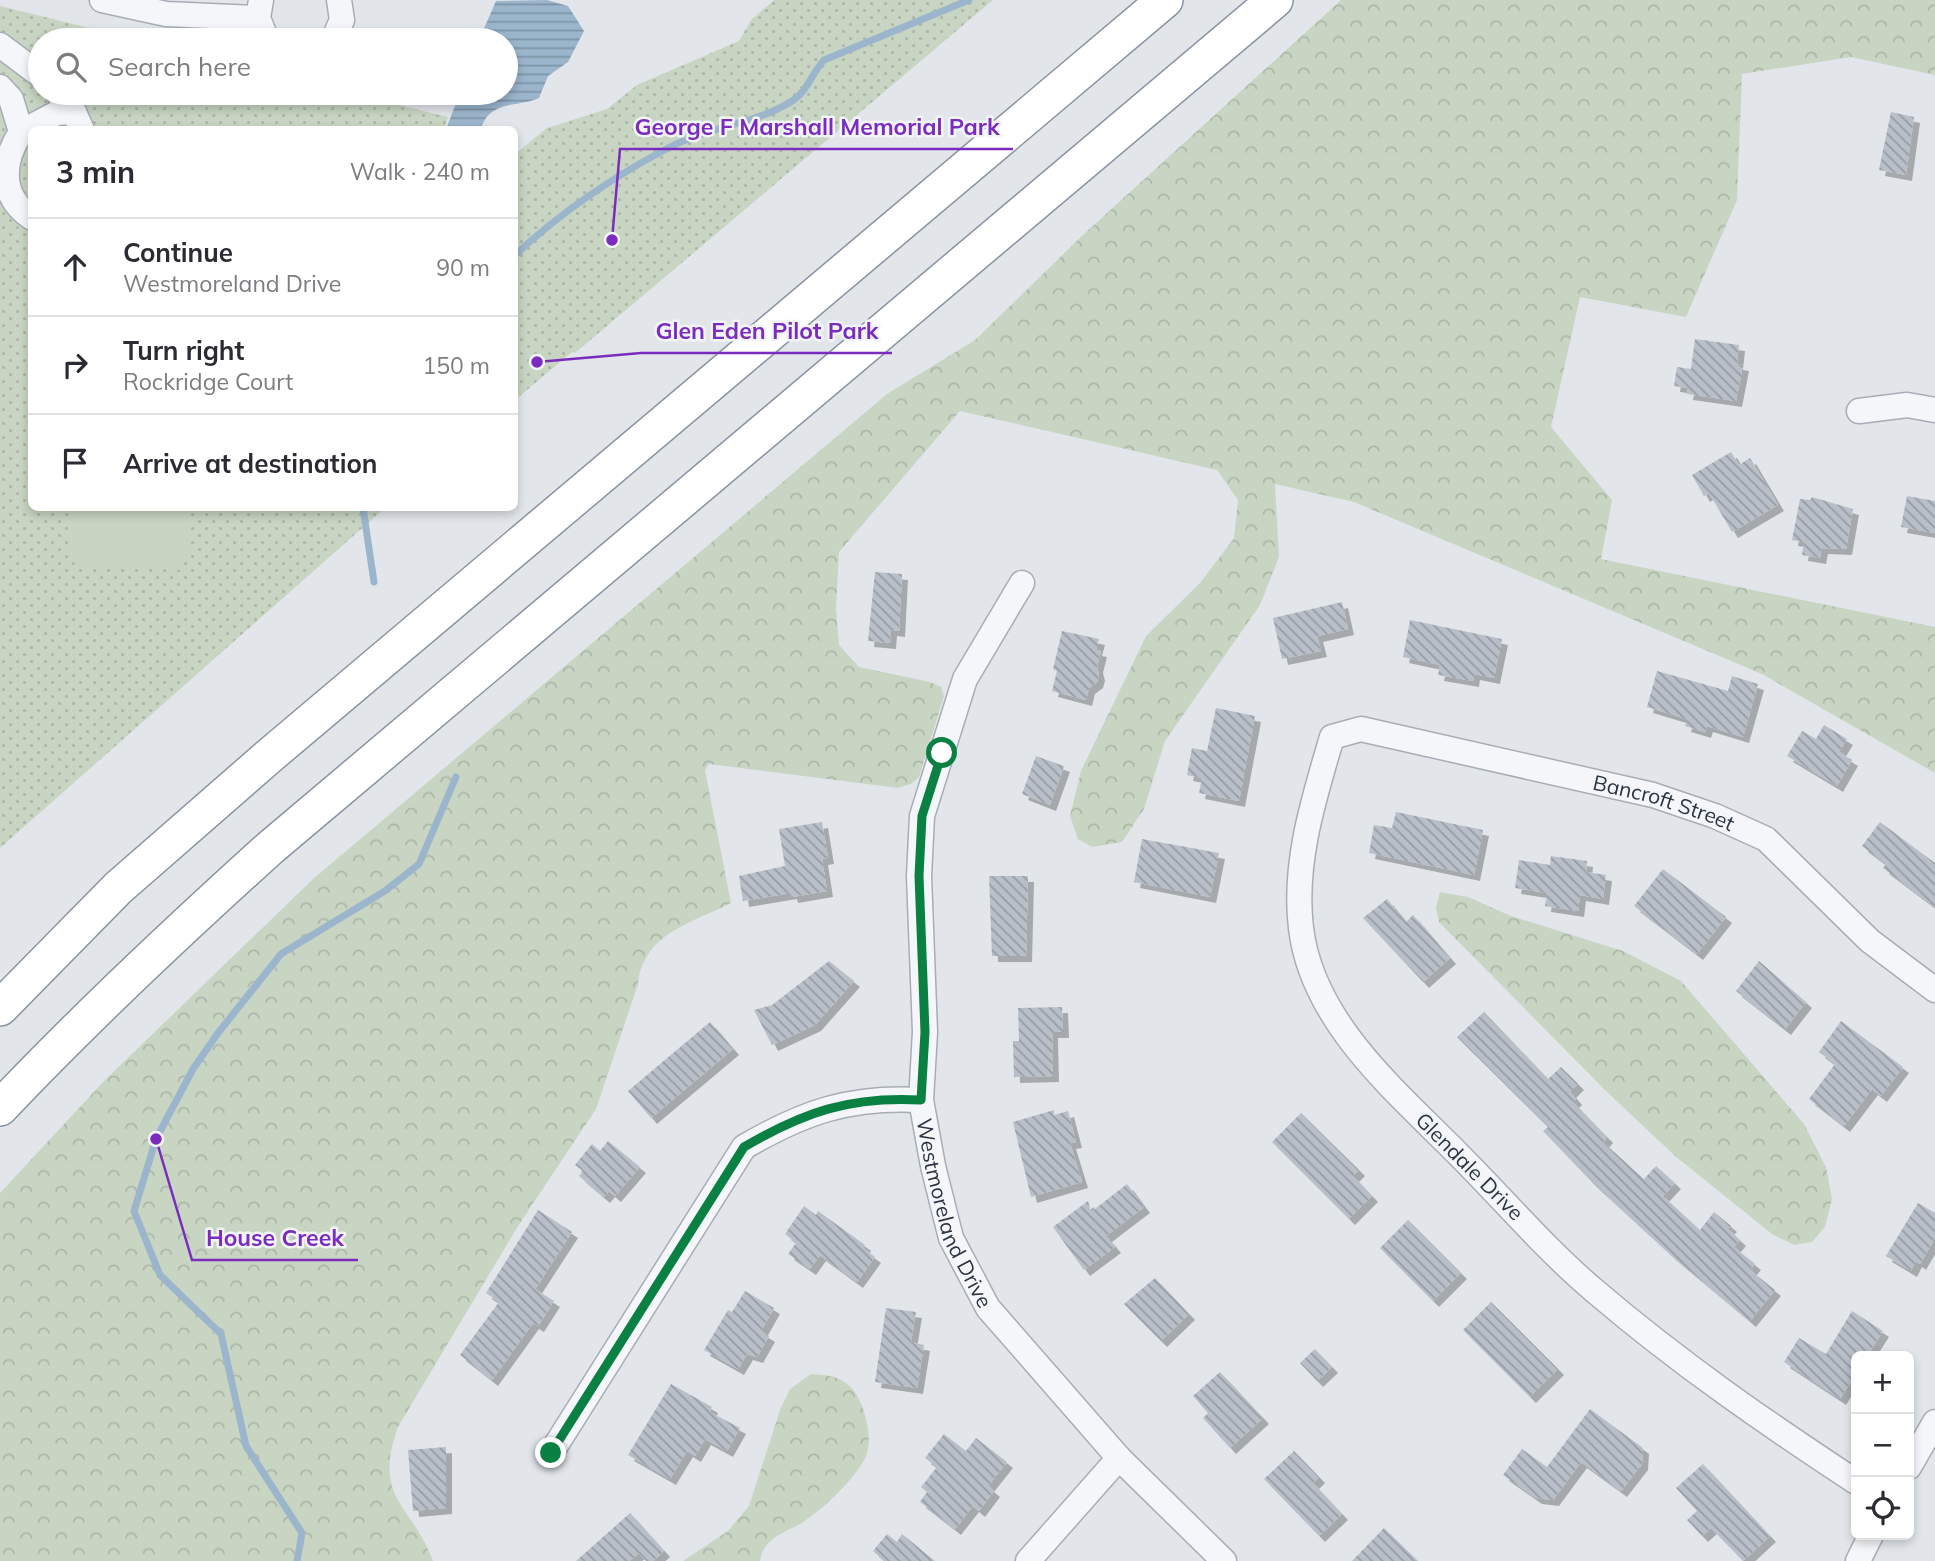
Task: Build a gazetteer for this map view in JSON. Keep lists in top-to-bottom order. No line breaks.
{"streets":{"street":["Bancroft Street","Glendale Drive","Westmoreland Drive"]},"crossings":[["Bancroft Street","Glendale Drive"]],"places":["George F Marshall Memorial Park","Glen Eden Pilot Park","House Creek"],"page":{"search":"Search here","heading":["3 min","Walk · 240 m"],"list":[["Continue","Westmoreland Drive","90 m"],["Turn right","Rockridge Court","150 m"],"Arrive at destination"],"map_buttons":["+","−"]}}
